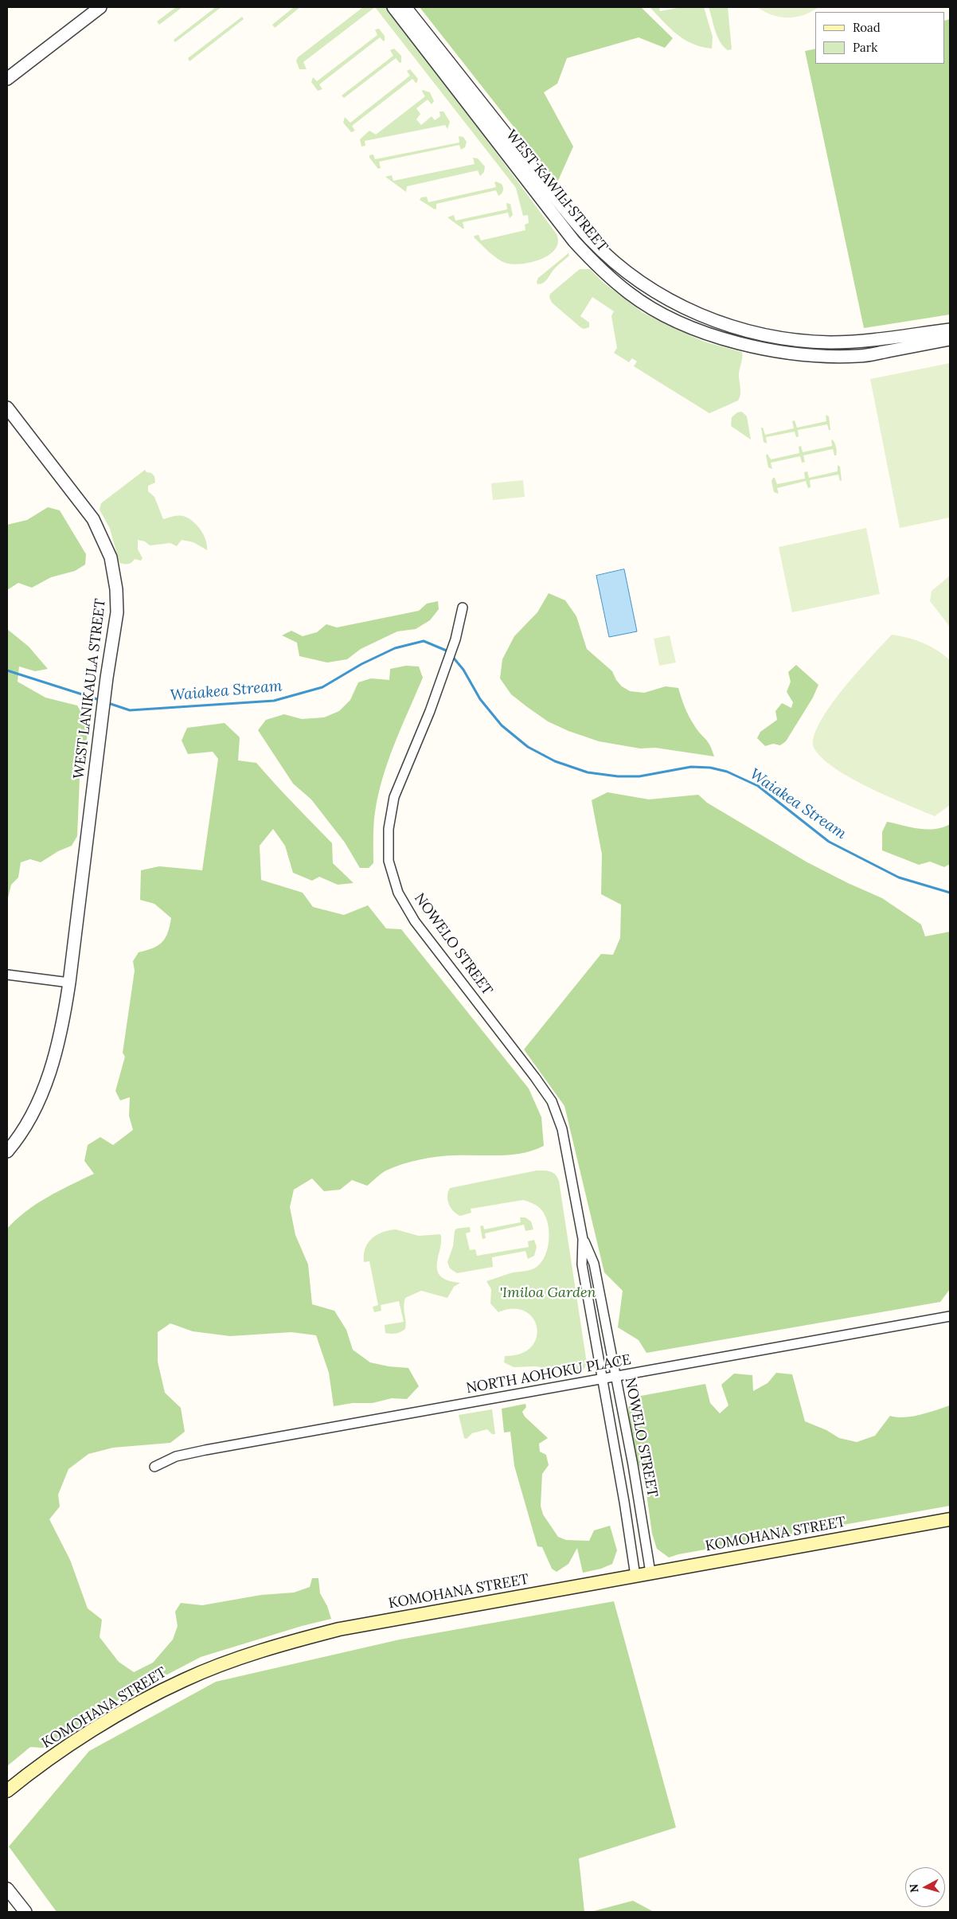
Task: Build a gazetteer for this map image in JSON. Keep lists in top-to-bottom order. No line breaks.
{"streets":{"main road":["KOMOHANA STREET"],"street":["WEST KAWILI STREET","WEST LANIKAULA STREET","NOWELO STREET","NORTH AOHOKU PLACE"]},"crossings":[["NOWELO STREET","NORTH AOHOKU PLACE"],["NOWELO STREET","KOMOHANA STREET"]],"water":["Waiakea Stream"],"parks":["'Imiloa Garden"],"legend":["Road","Park"],"north":"left"}
